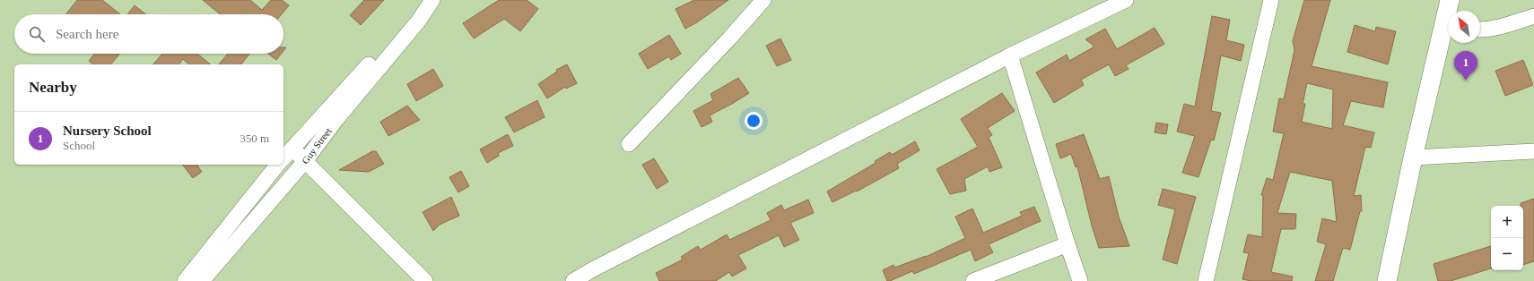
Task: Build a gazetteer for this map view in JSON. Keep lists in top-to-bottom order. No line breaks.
{"streets":{"street":["Guy Street"]},"north":"top left","page":{"search":"Search here","pins":"1","heading":"Nearby","list":[{"mark":"1","name":"Nursery School","note":"School","value":"350 m"}],"map_buttons":["+","−"]}}
